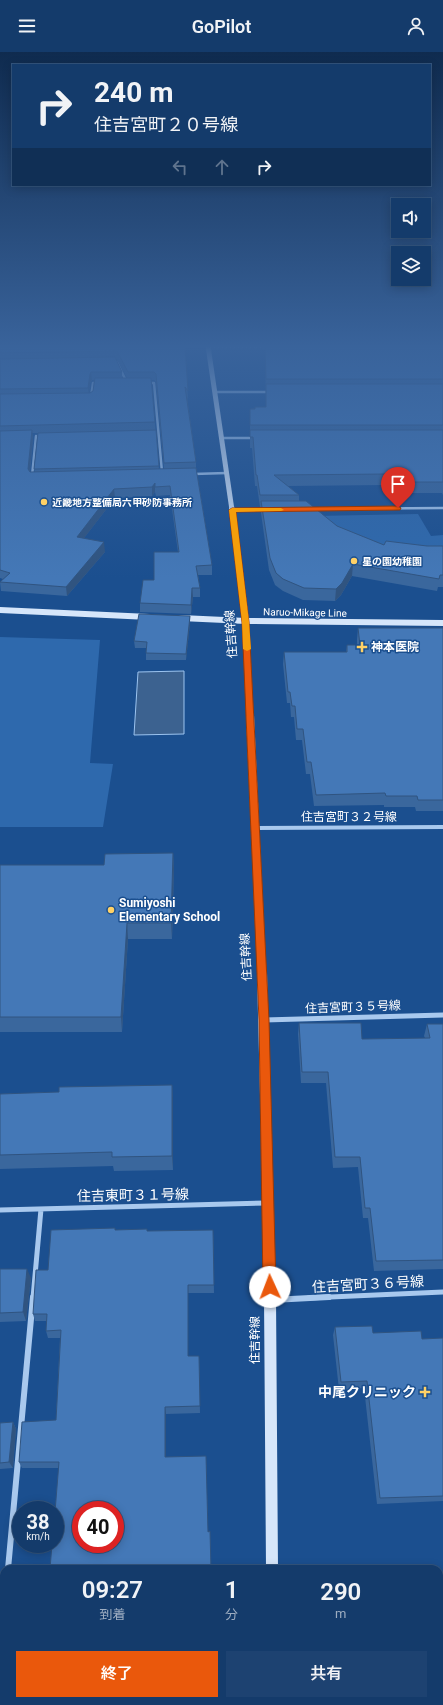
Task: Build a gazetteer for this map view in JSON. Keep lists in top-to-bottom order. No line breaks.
{"streets":{"street":["Naruo-Mikage Line","住吉幹線","住吉宮町３２号線","住吉宮町３５号線","住吉東町３１号線","住吉宮町３６号線"]},"crossings":[["Naruo-Mikage Line","住吉幹線"],["住吉幹線","住吉宮町３２号線"],["住吉幹線","住吉宮町３５号線"],["住吉幹線","住吉東町３１号線"],["住吉幹線","住吉宮町３６号線"]],"places":{"other":["近畿地方整備局六甲砂防事務所","星の園幼稚園","Sumiyoshi Elementary School"],"health":["神本医院","中尾クリニック"]},"page":{"header":"GoPilot","turn":["240 m","住吉宮町２０号線"],"speed":"38 km/h","limit":"40","eta":["09:27","到着","1","分","290","m"],"buttons":["終了","共有"]}}
